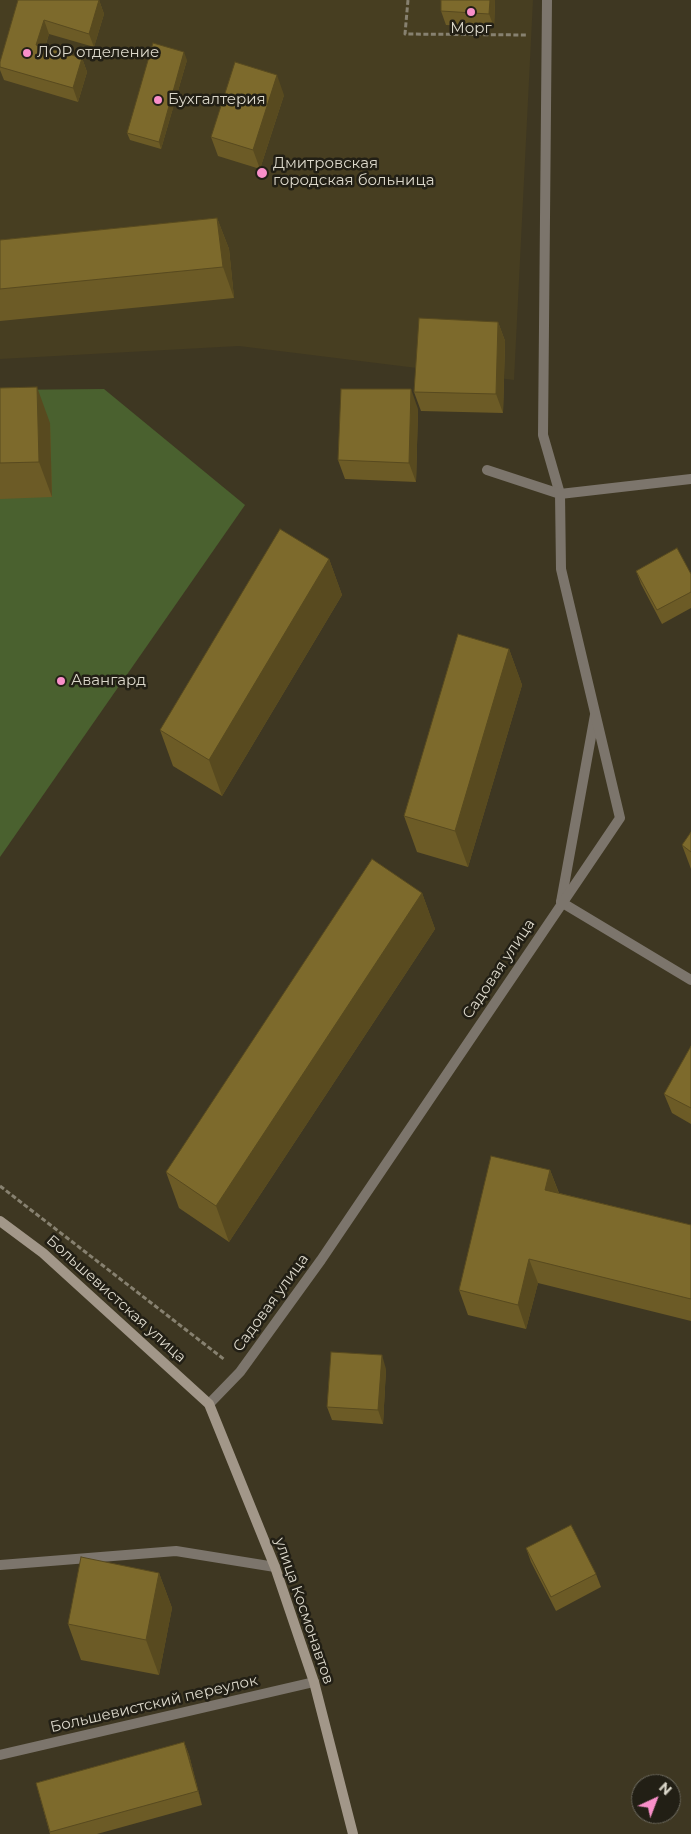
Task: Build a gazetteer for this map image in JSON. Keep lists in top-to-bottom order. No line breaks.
{"streets":{"main road":["Большевистская улица","улица Космонавтов"],"street":["Садовая улица","Большевистский переулок"]},"crossings":[["Садовая улица","Большевистская улица"],["Садовая улица","улица Космонавтов"],["Большевистская улица","улица Космонавтов"],["улица Космонавтов","Большевистский переулок"]],"places":["Морг","ЛОР отделение","Бухгалтерия","Дмитровская городская больница","Авангард"],"north":"top right"}
